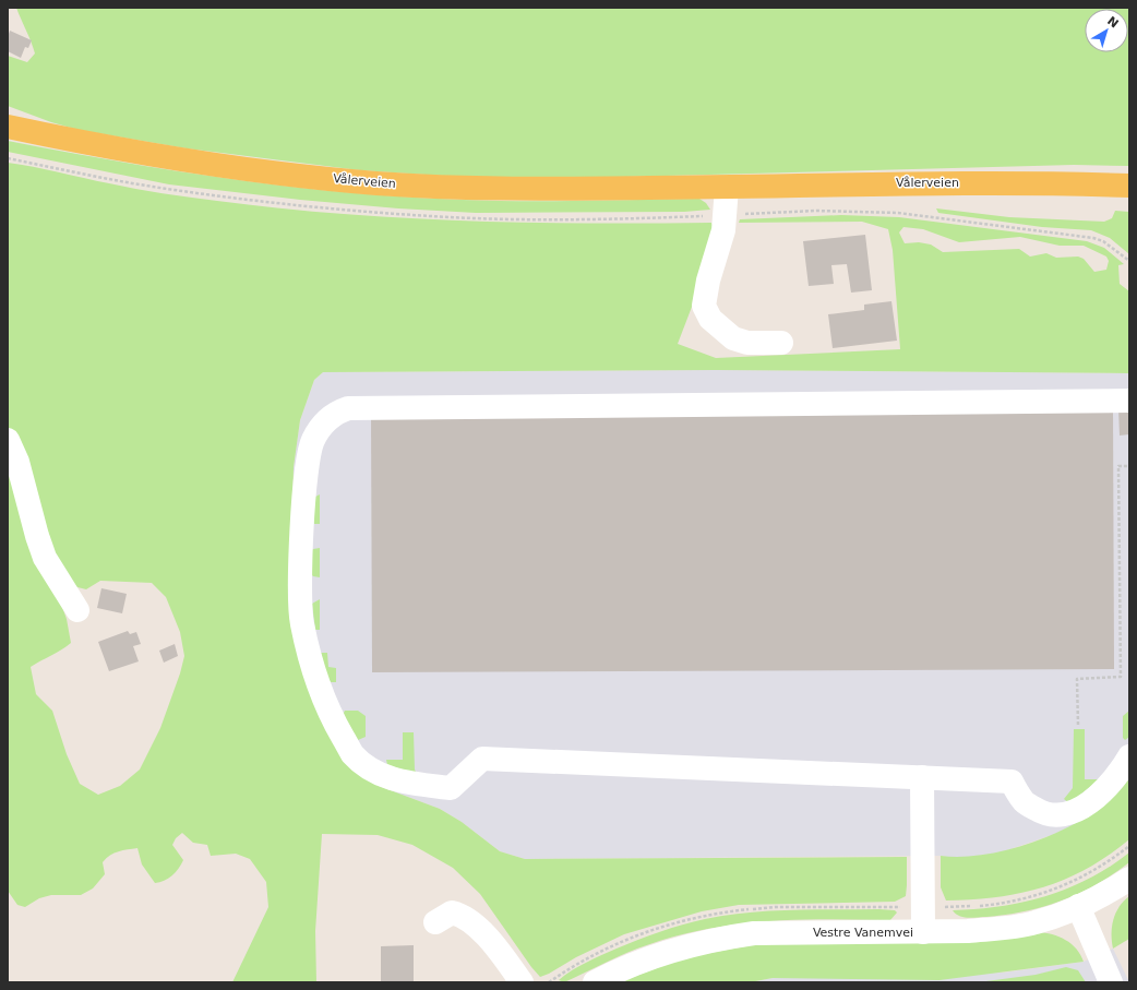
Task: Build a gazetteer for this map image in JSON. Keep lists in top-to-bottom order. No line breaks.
{"streets":{"main road":["Vålerveien"],"street":["Vestre Vanemvei"]},"north":"top right"}
